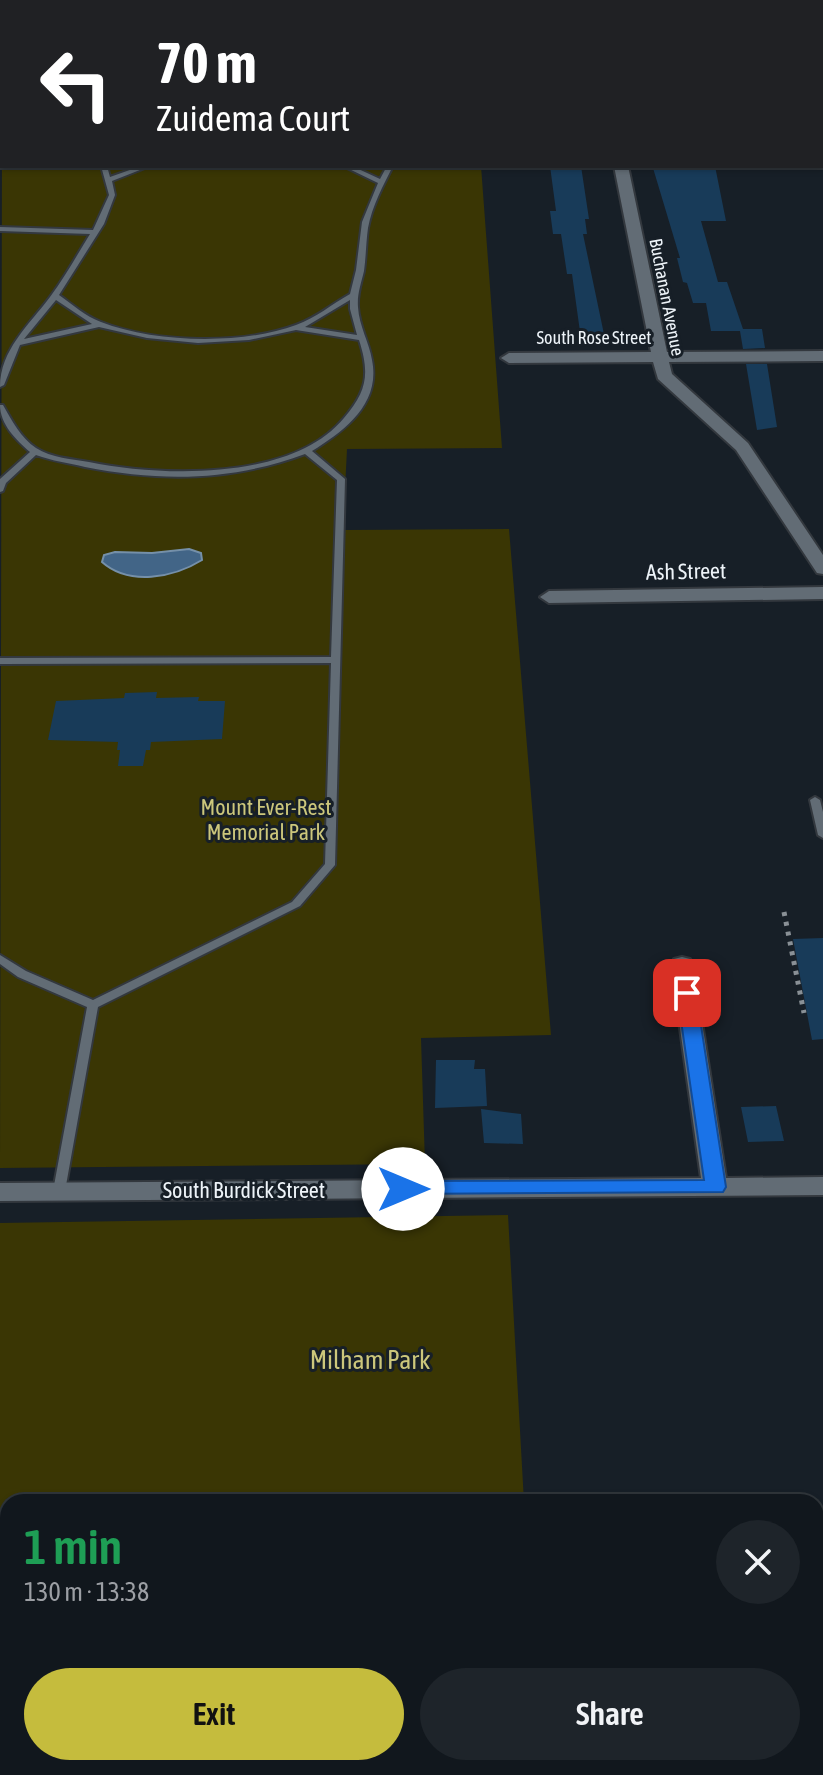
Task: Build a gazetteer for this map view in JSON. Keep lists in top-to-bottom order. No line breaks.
{"streets":{"street":["Buchanan Avenue","South Rose Street","Ash Street","South Burdick Street"]},"crossings":[["Buchanan Avenue","South Rose Street"]],"parks":["Mount Ever-Rest Memorial Park","Milham Park"],"page":{"turn":["70 m","Zuidema Court"],"heading":["1 min","130 m · 13:38"],"buttons":["Exit","Share"]}}
